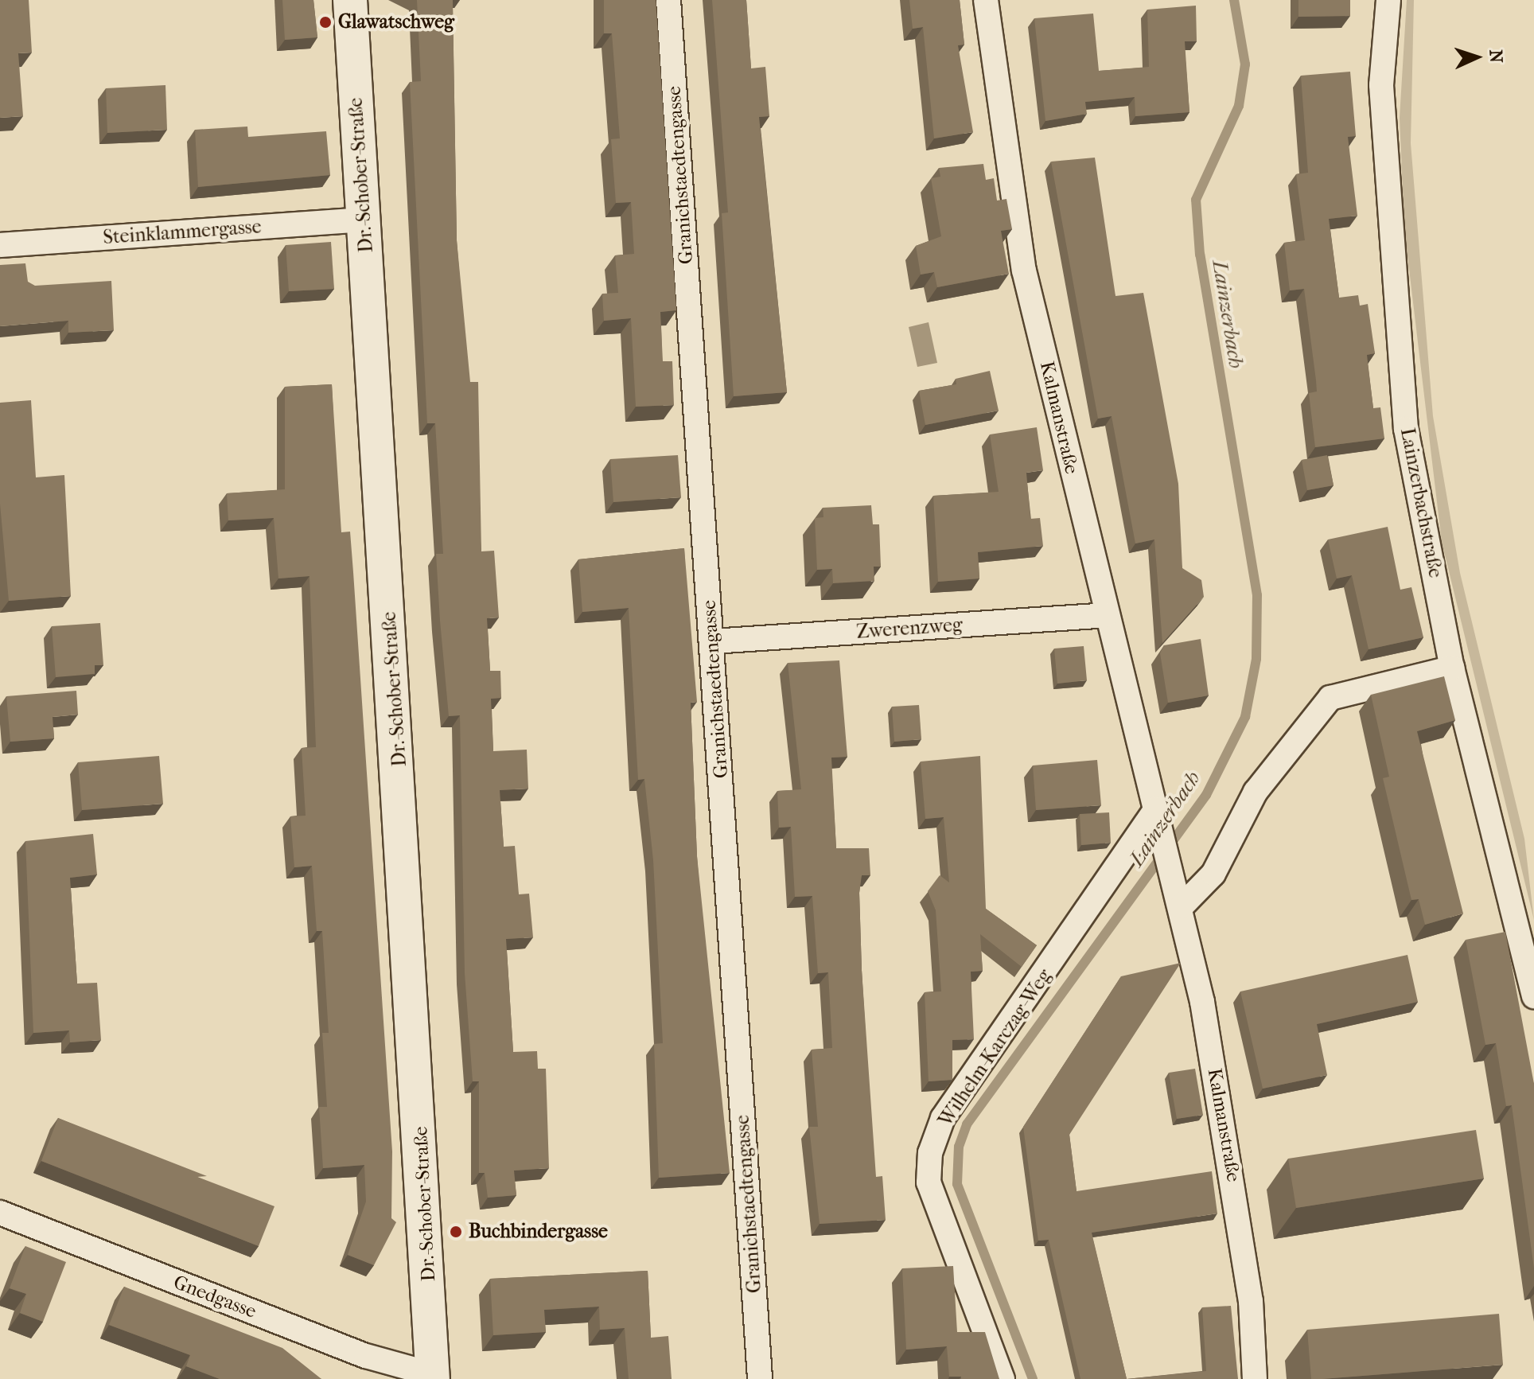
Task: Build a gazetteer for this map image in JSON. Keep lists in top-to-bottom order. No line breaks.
{"streets":{"street":["Dr.-Schober-Straße","Granichstaedtengasse","Steinklammergasse","Kalmanstraße","Lainzerbachstraße","Zwerenzweg","Wilhelm-Karczag-Weg","Gnedgasse"]},"crossings":[["Dr.-Schober-Straße","Steinklammergasse"],["Dr.-Schober-Straße","Gnedgasse"],["Granichstaedtengasse","Zwerenzweg"],["Kalmanstraße","Zwerenzweg"],["Kalmanstraße","Wilhelm-Karczag-Weg"]],"water":["Lainzerbach"],"places":["Glawatschweg","Buchbindergasse"],"north":"right"}
